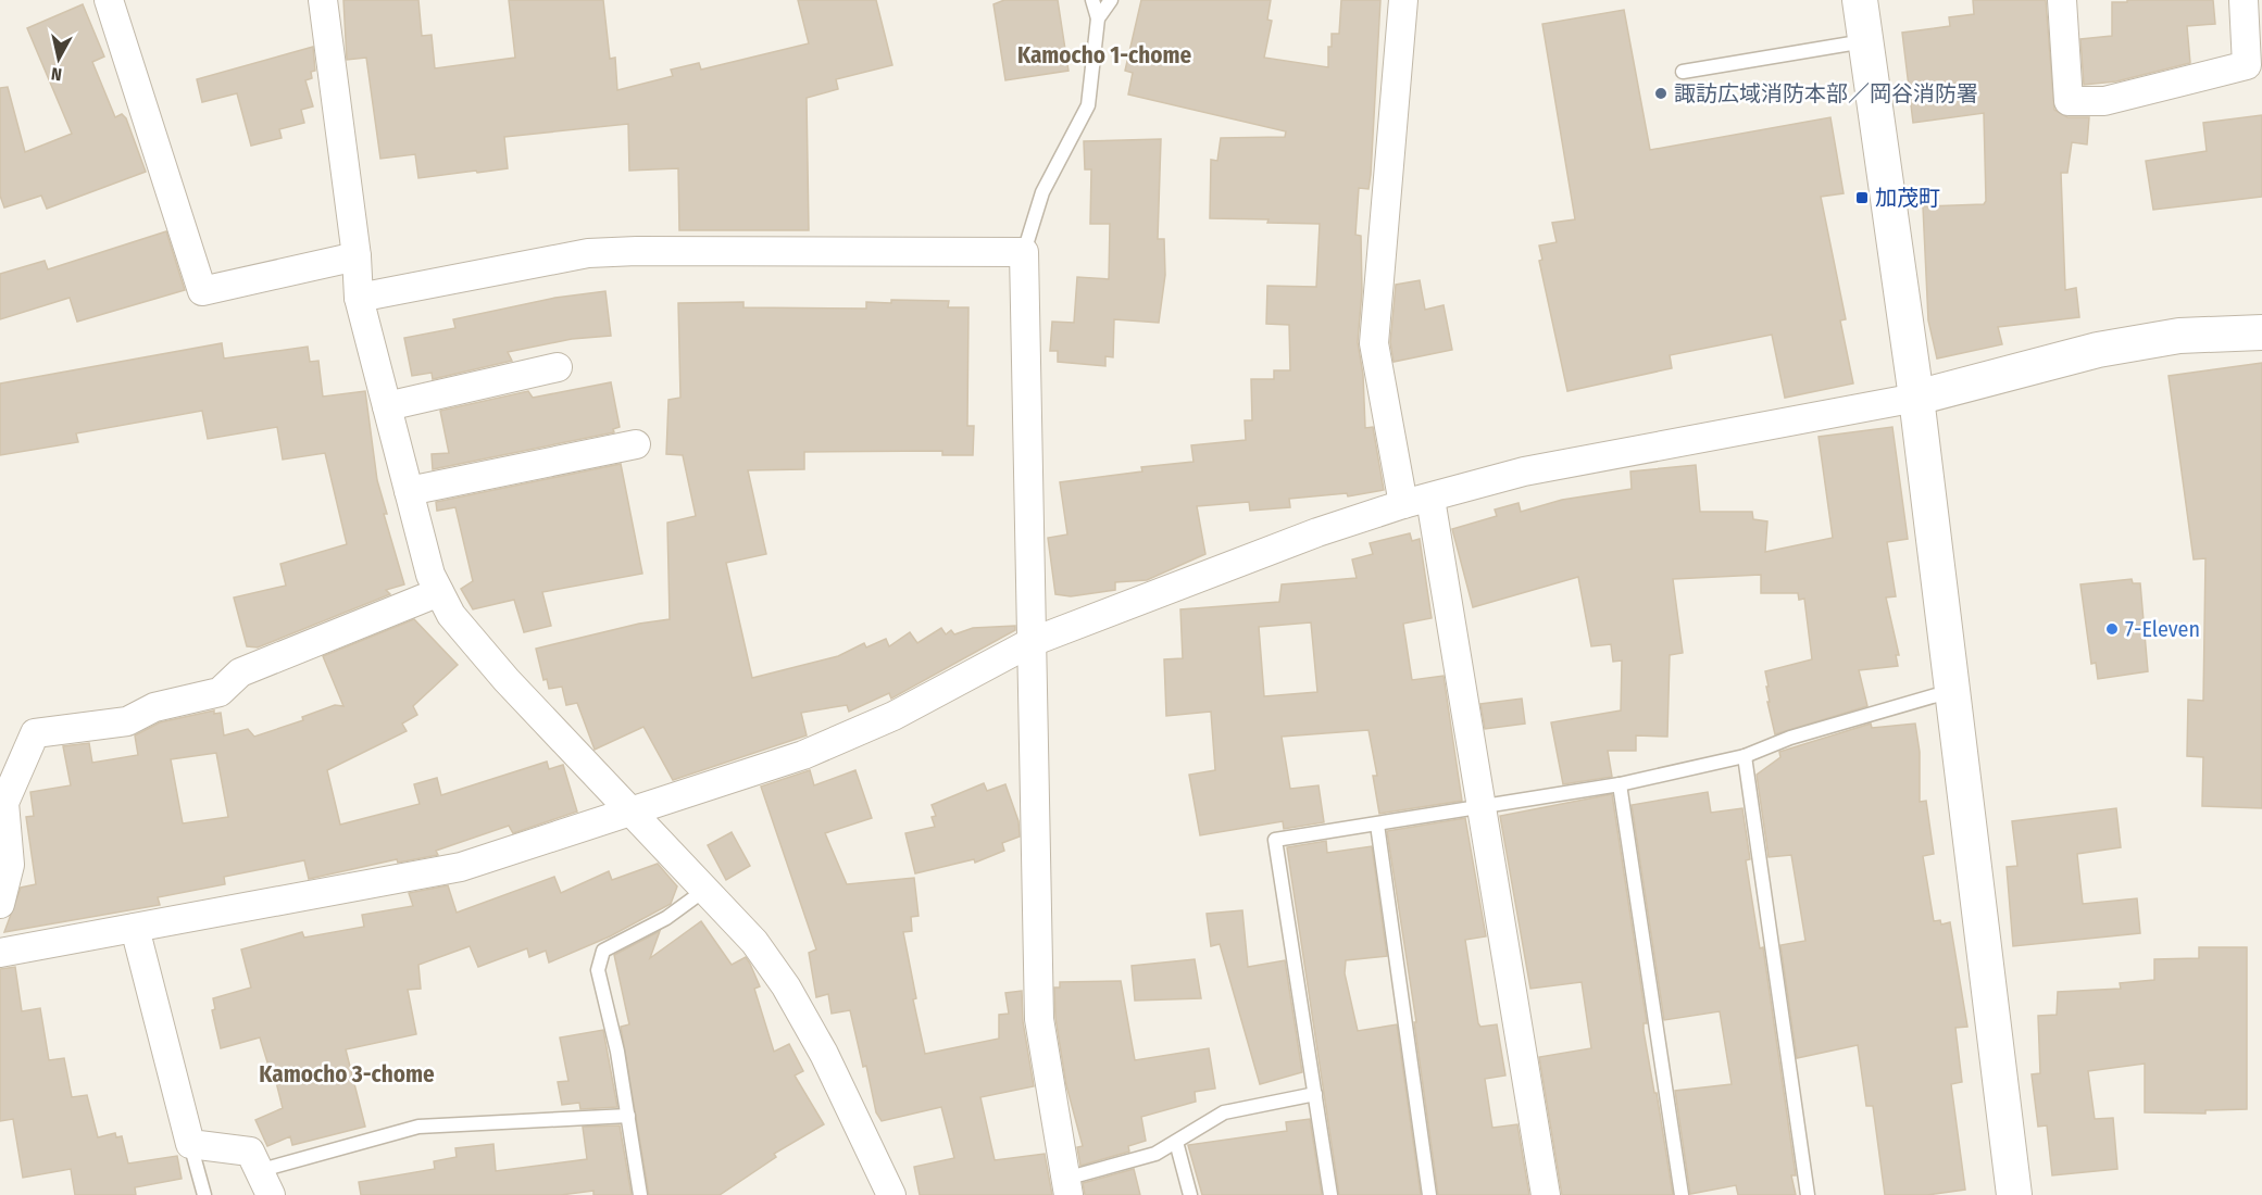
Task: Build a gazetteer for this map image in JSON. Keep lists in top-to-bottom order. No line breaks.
{"districts":["Kamocho 1-chome","Kamocho 3-chome"],"places":{"other":["諏訪広域消防本部／岡谷消防署","7-Eleven"],"transit":["加茂町"]},"north":"bottom"}
